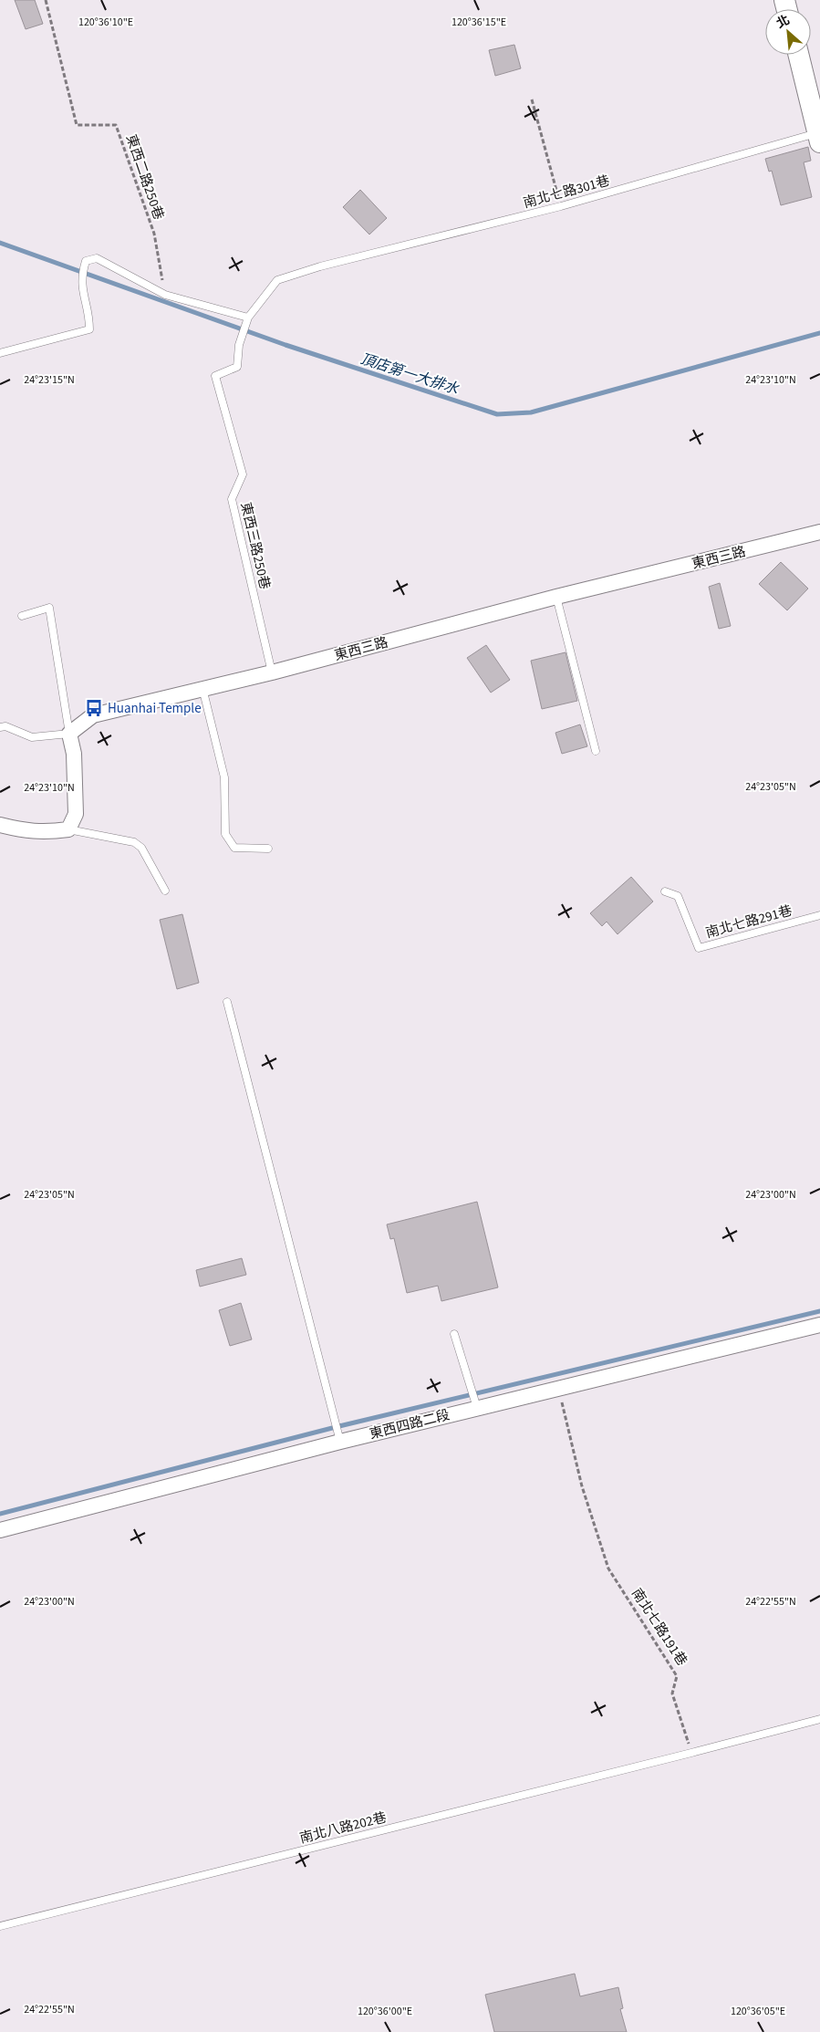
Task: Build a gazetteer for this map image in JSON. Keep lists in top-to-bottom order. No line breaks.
{"streets":{"street":["東西三路","東西四路二段"],"lane":["南北七路301巷","東西三路250巷","南北七路291巷","南北八路202巷"],"path":["東西二路250巷","南北七路191巷"]},"crossings":[["南北七路301巷","東西三路250巷"],["東西三路250巷","東西三路"],["東西四路二段","南北七路191巷"],["南北七路191巷","南北八路202巷"]],"water":["頂店第一大排水"],"places":{"bus stop":["Huanhai Temple"]},"north":"top left","coordinates":["120°36'10\"E","120°36'15\"E","24°23'10\"N","24°23'15\"N","24°23'05\"N","24°23'00\"N","24°22'55\"N","120°36'00\"E","120°36'05\"E"]}
